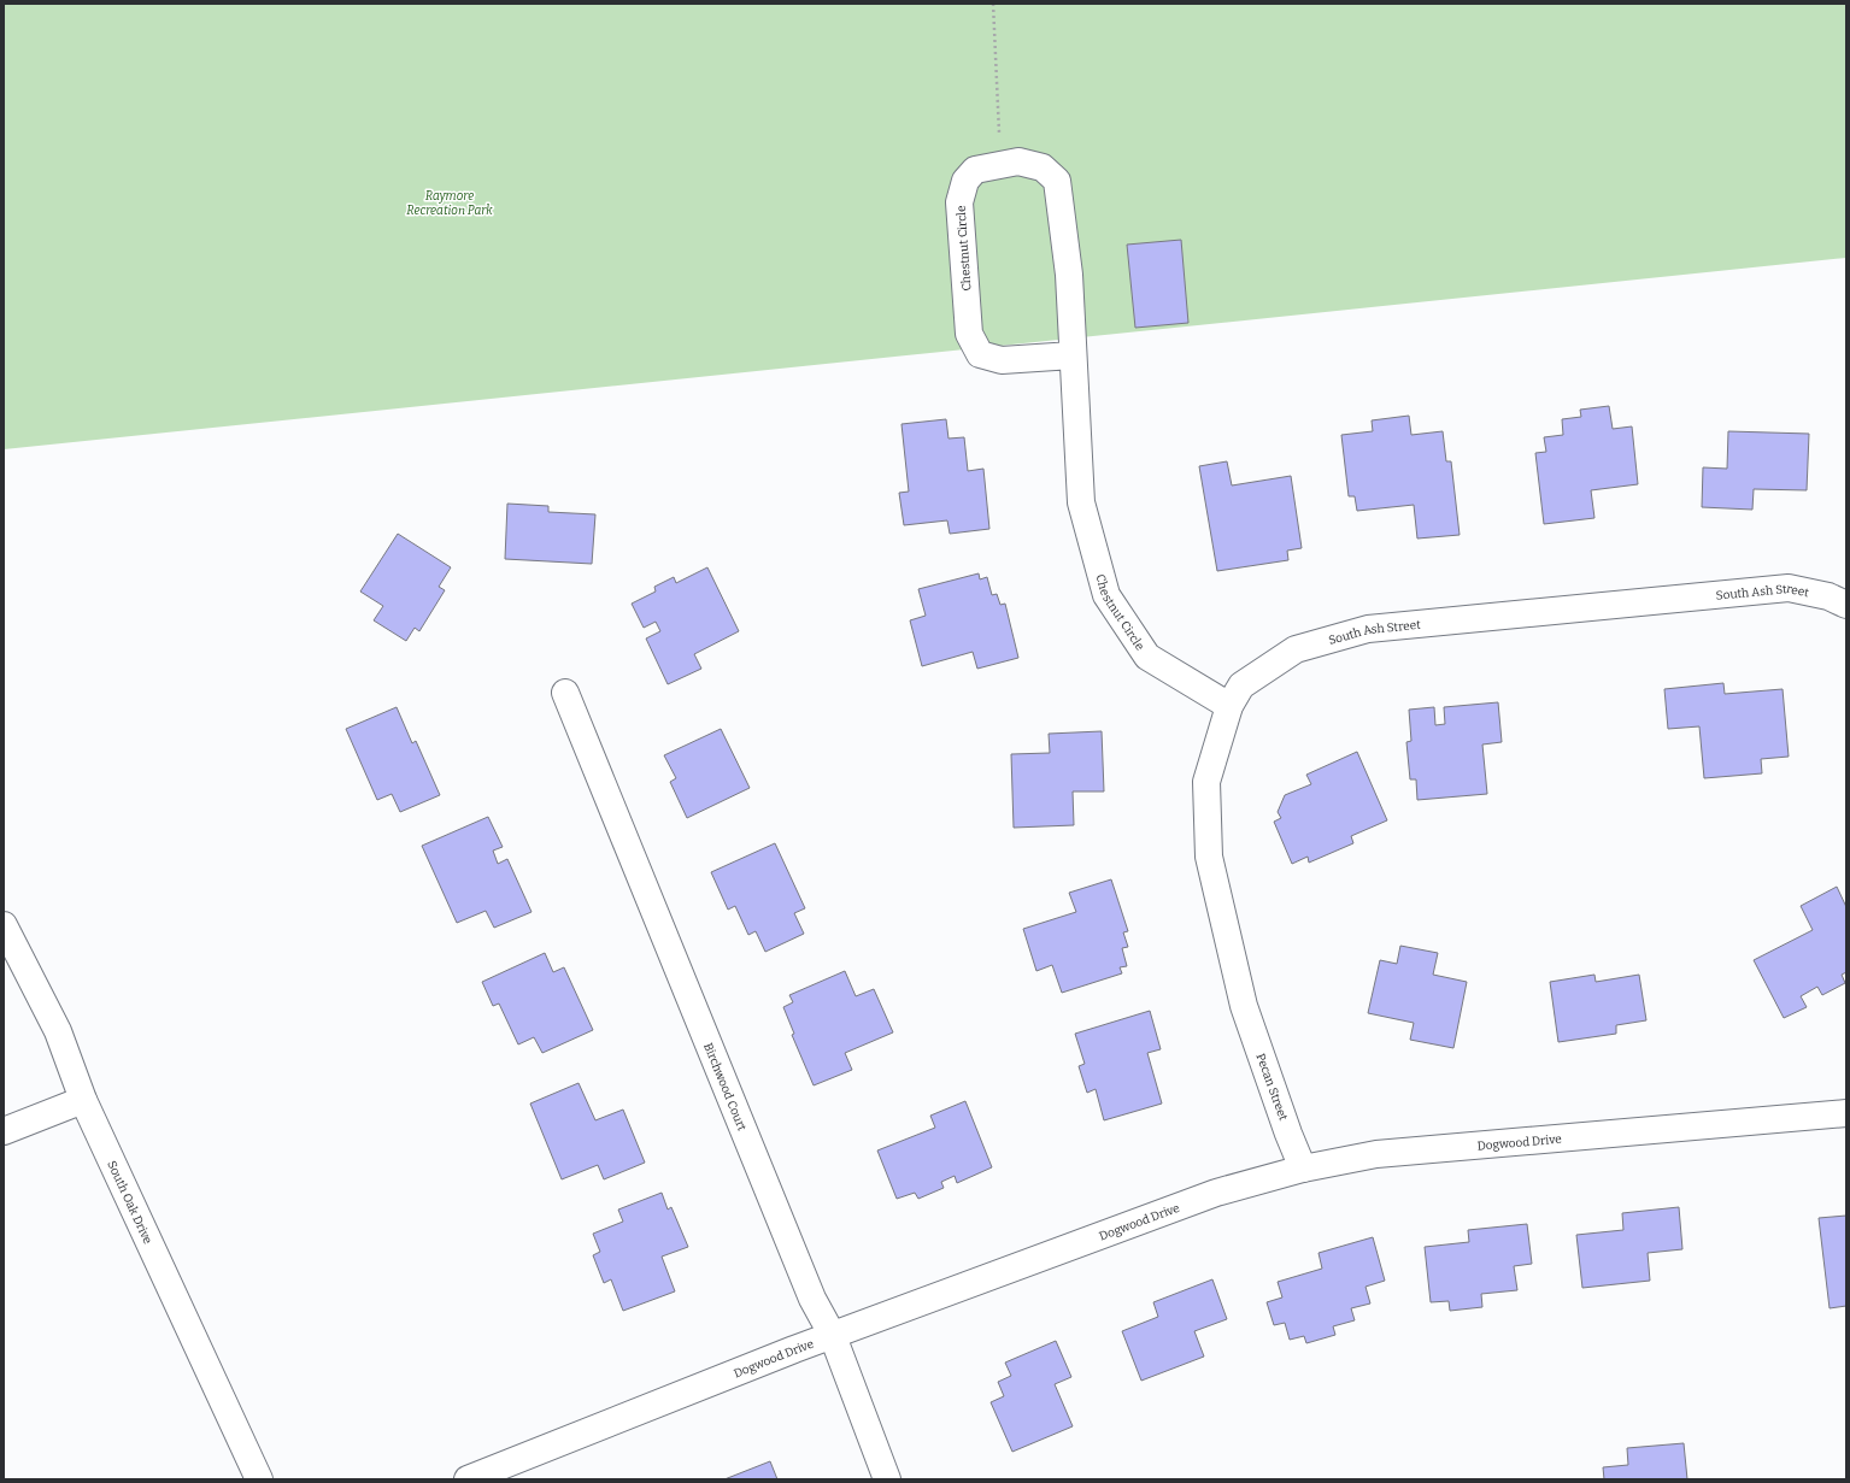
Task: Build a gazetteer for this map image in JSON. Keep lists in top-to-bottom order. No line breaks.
{"streets":{"street":["Chestnut Circle","South Ash Street","Birchwood Court","Pecan Street","Dogwood Drive","South Oak Drive"]},"crossings":[["Chestnut Circle","South Ash Street"],["South Ash Street","Pecan Street"],["Birchwood Court","Dogwood Drive"],["Pecan Street","Dogwood Drive"]],"parks":["Raymore Recreation Park"]}
